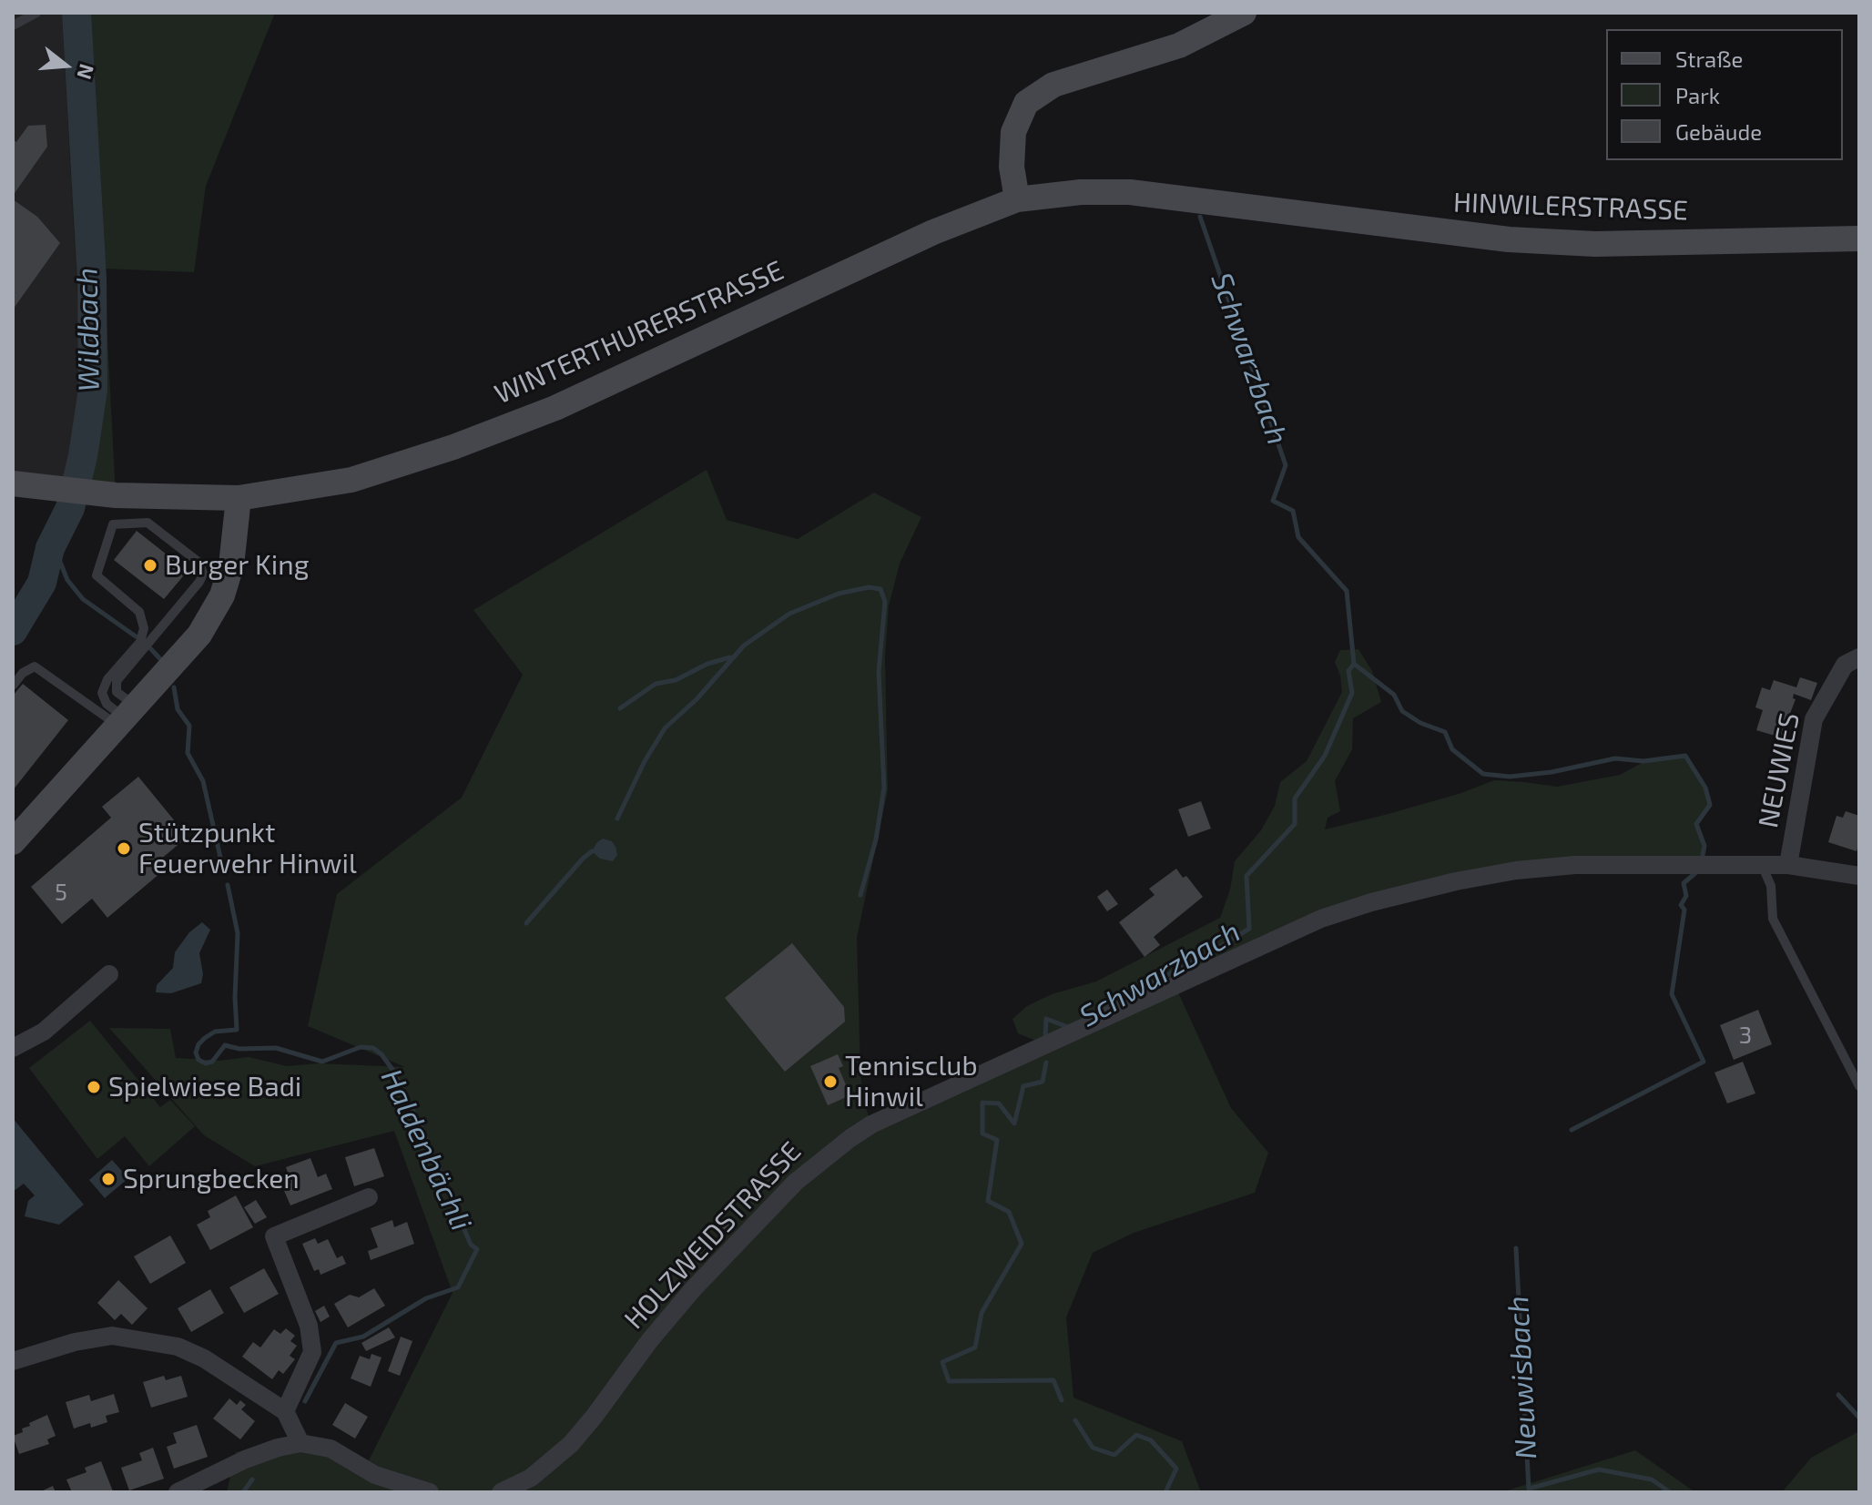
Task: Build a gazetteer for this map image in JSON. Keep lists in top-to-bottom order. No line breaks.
{"streets":{"main road":["HINWILERSTRASSE","WINTERTHURERSTRASSE"],"street":["NEUWIES","HOLZWEIDSTRASSE"]},"crossings":[["HINWILERSTRASSE","WINTERTHURERSTRASSE"],["NEUWIES","HOLZWEIDSTRASSE"]],"water":["Wildbach","Schwarzbach","Haldenbächli","Neuwisbach"],"places":["Burger King","Stützpunkt Feuerwehr Hinwil","Tennisclub Hinwil","Spielwiese Badi","Sprungbecken"],"house_numbers":["5","3"],"legend":["Straße","Park","Gebäude"],"north":"right"}
